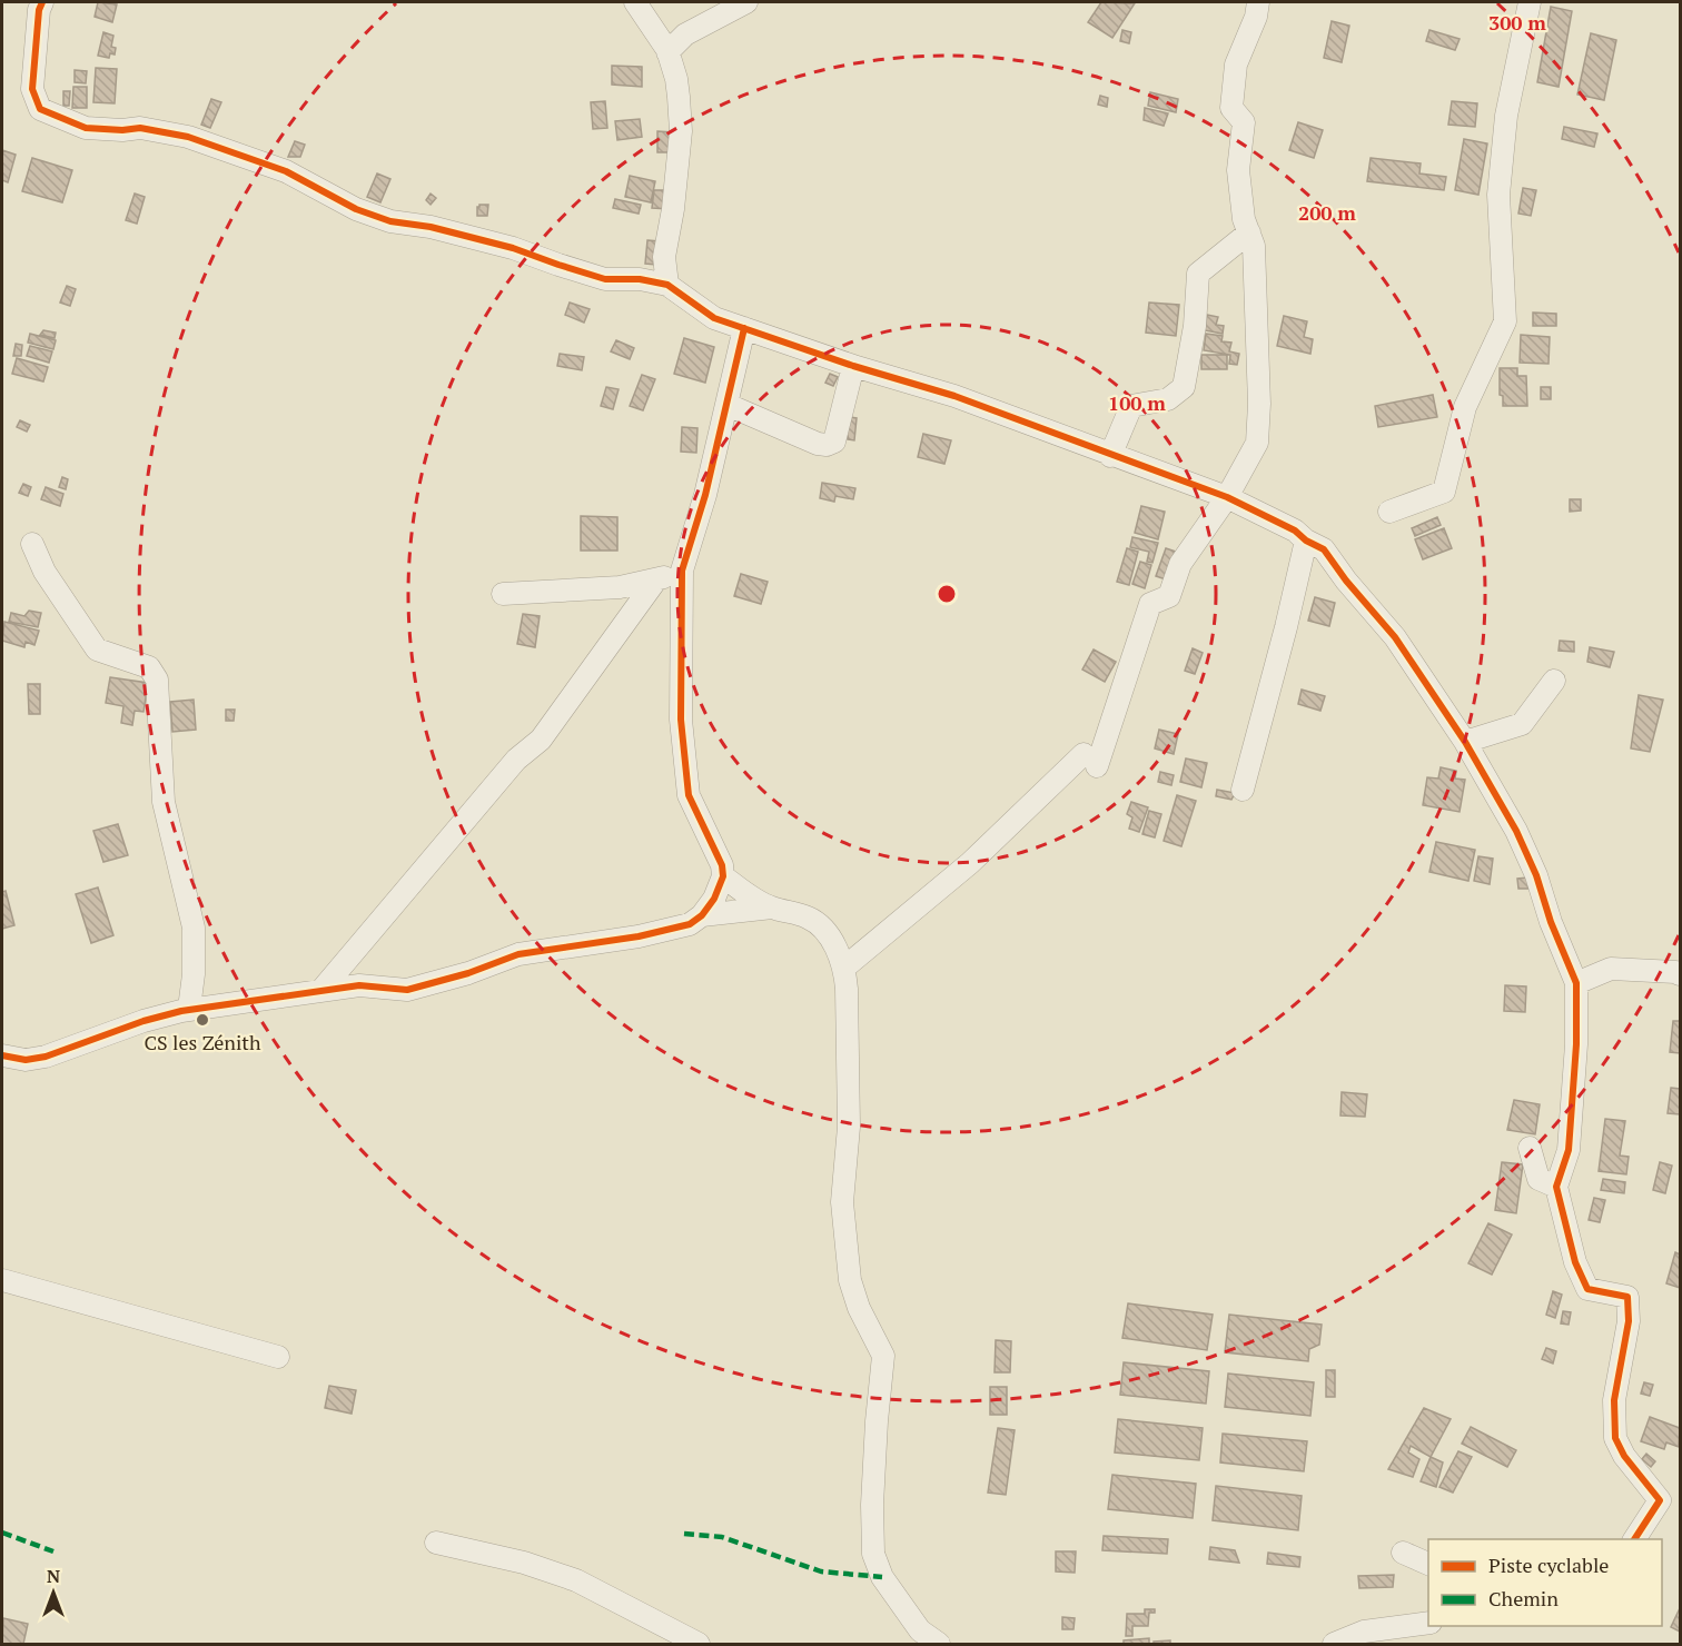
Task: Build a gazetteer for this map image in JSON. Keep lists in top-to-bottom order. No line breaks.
{"places":["CS les Zénith"],"legend":["Piste cyclable","Chemin"],"north":"top","rings":["300 m","200 m","100 m"]}
